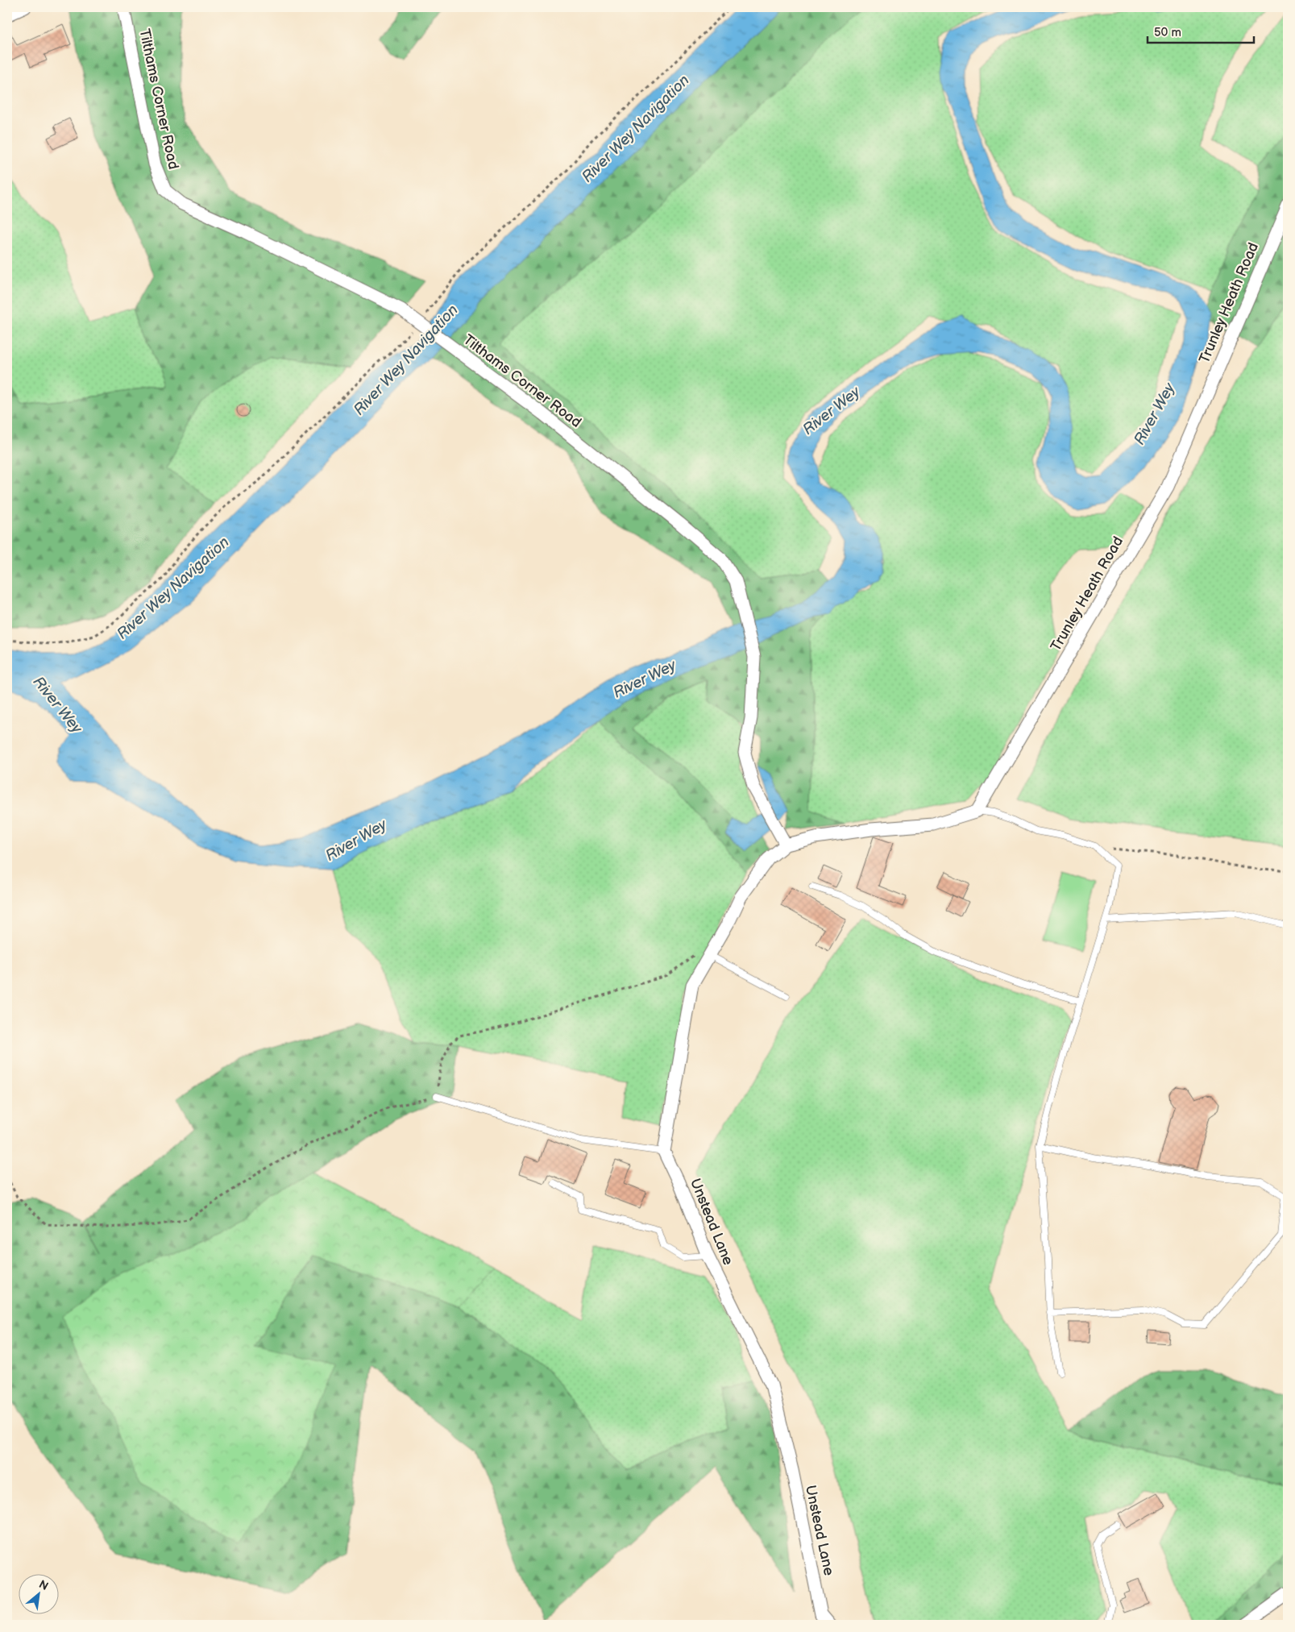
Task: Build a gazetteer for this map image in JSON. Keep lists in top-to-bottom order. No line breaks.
{"streets":{"street":["Tilthams Corner Road","Trunley Heath Road","Unstead Lane"]},"water":["River Wey Navigation","River Wey"],"scale_bar":"50 m","north":"top right"}
